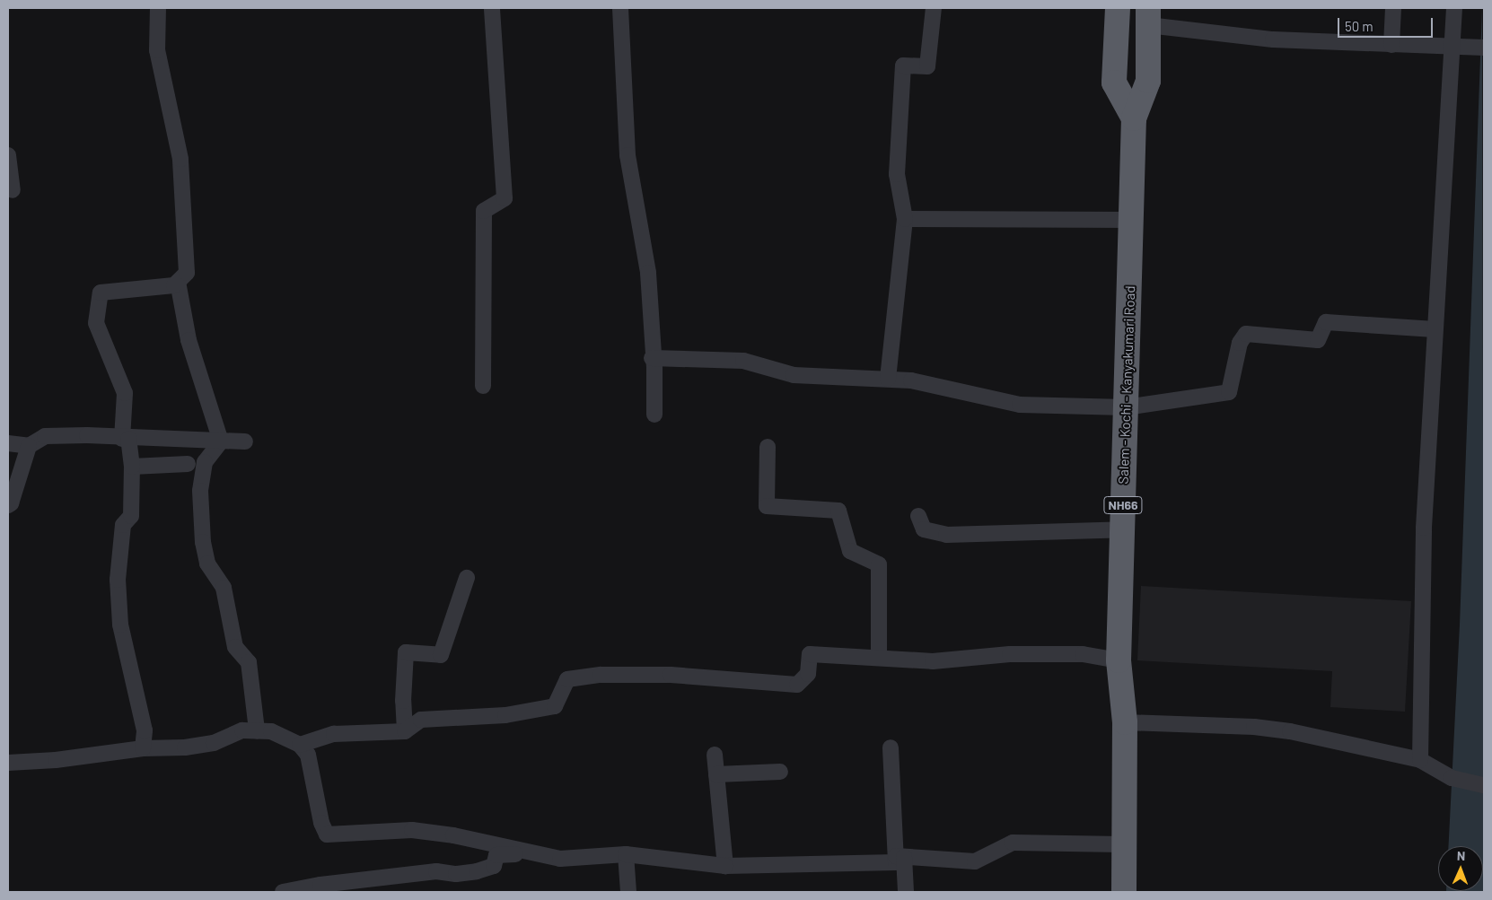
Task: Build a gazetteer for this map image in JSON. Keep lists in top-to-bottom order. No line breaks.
{"streets":{"highway":["Salem - Kochi - Kanyakumari Road","NH66"]},"scale_bar":"50 m","north":"top"}
